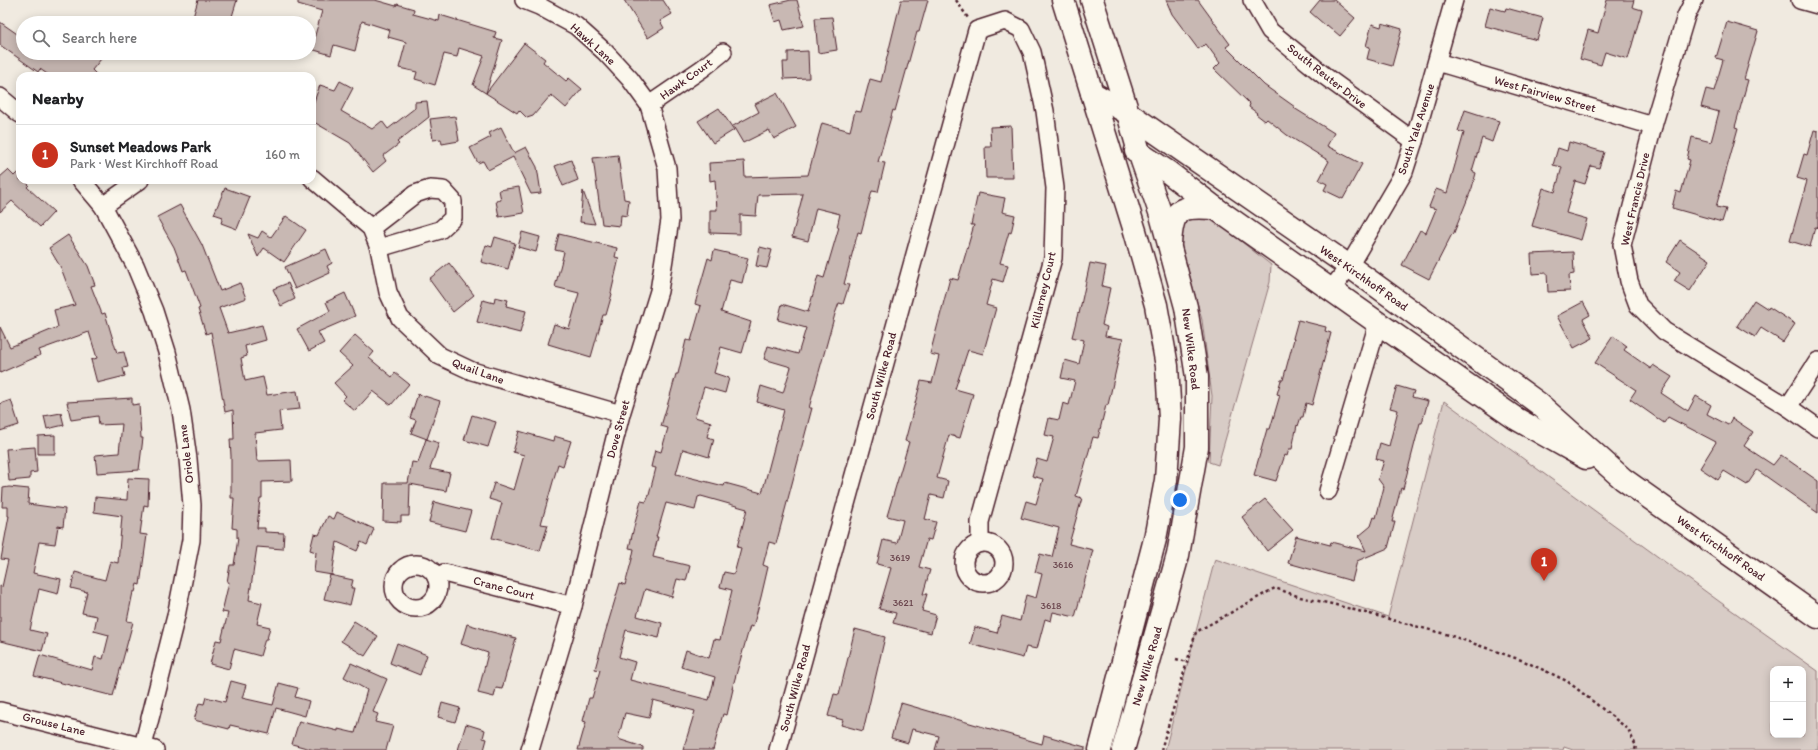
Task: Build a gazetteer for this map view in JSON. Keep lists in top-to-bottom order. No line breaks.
{"streets":{"main road":["West Kirchhoff Road","New Wilke Road"],"street":["Hawk Lane","South Reuter Drive","Hawk Court","West Fairview Street","South Yale Avenue","West Francis Drive","Killarney Court","Quail Lane","South Wilke Road","Dove Street","Oriole Lane","Crane Court","Grouse Lane"]},"crossings":[["Hawk Lane","Hawk Court"],["Hawk Lane","Dove Street"],["South Reuter Drive","South Yale Avenue"],["Hawk Court","Dove Street"],["West Fairview Street","South Yale Avenue"],["West Fairview Street","West Francis Drive"],["South Yale Avenue","West Kirchhoff Road"],["West Kirchhoff Road","New Wilke Road"],["Killarney Court","South Wilke Road"],["Quail Lane","Dove Street"],["Dove Street","Crane Court"],["Oriole Lane","Grouse Lane"]],"house_numbers":["3619","3616","3621","3618"],"page":{"search":"Search here","heading":"Nearby","list":[{"mark":"1","name":"Sunset Meadows Park","note":"Park · West Kirchhoff Road","value":"160 m"}],"pins":"1","map_buttons":["+","−"]}}
